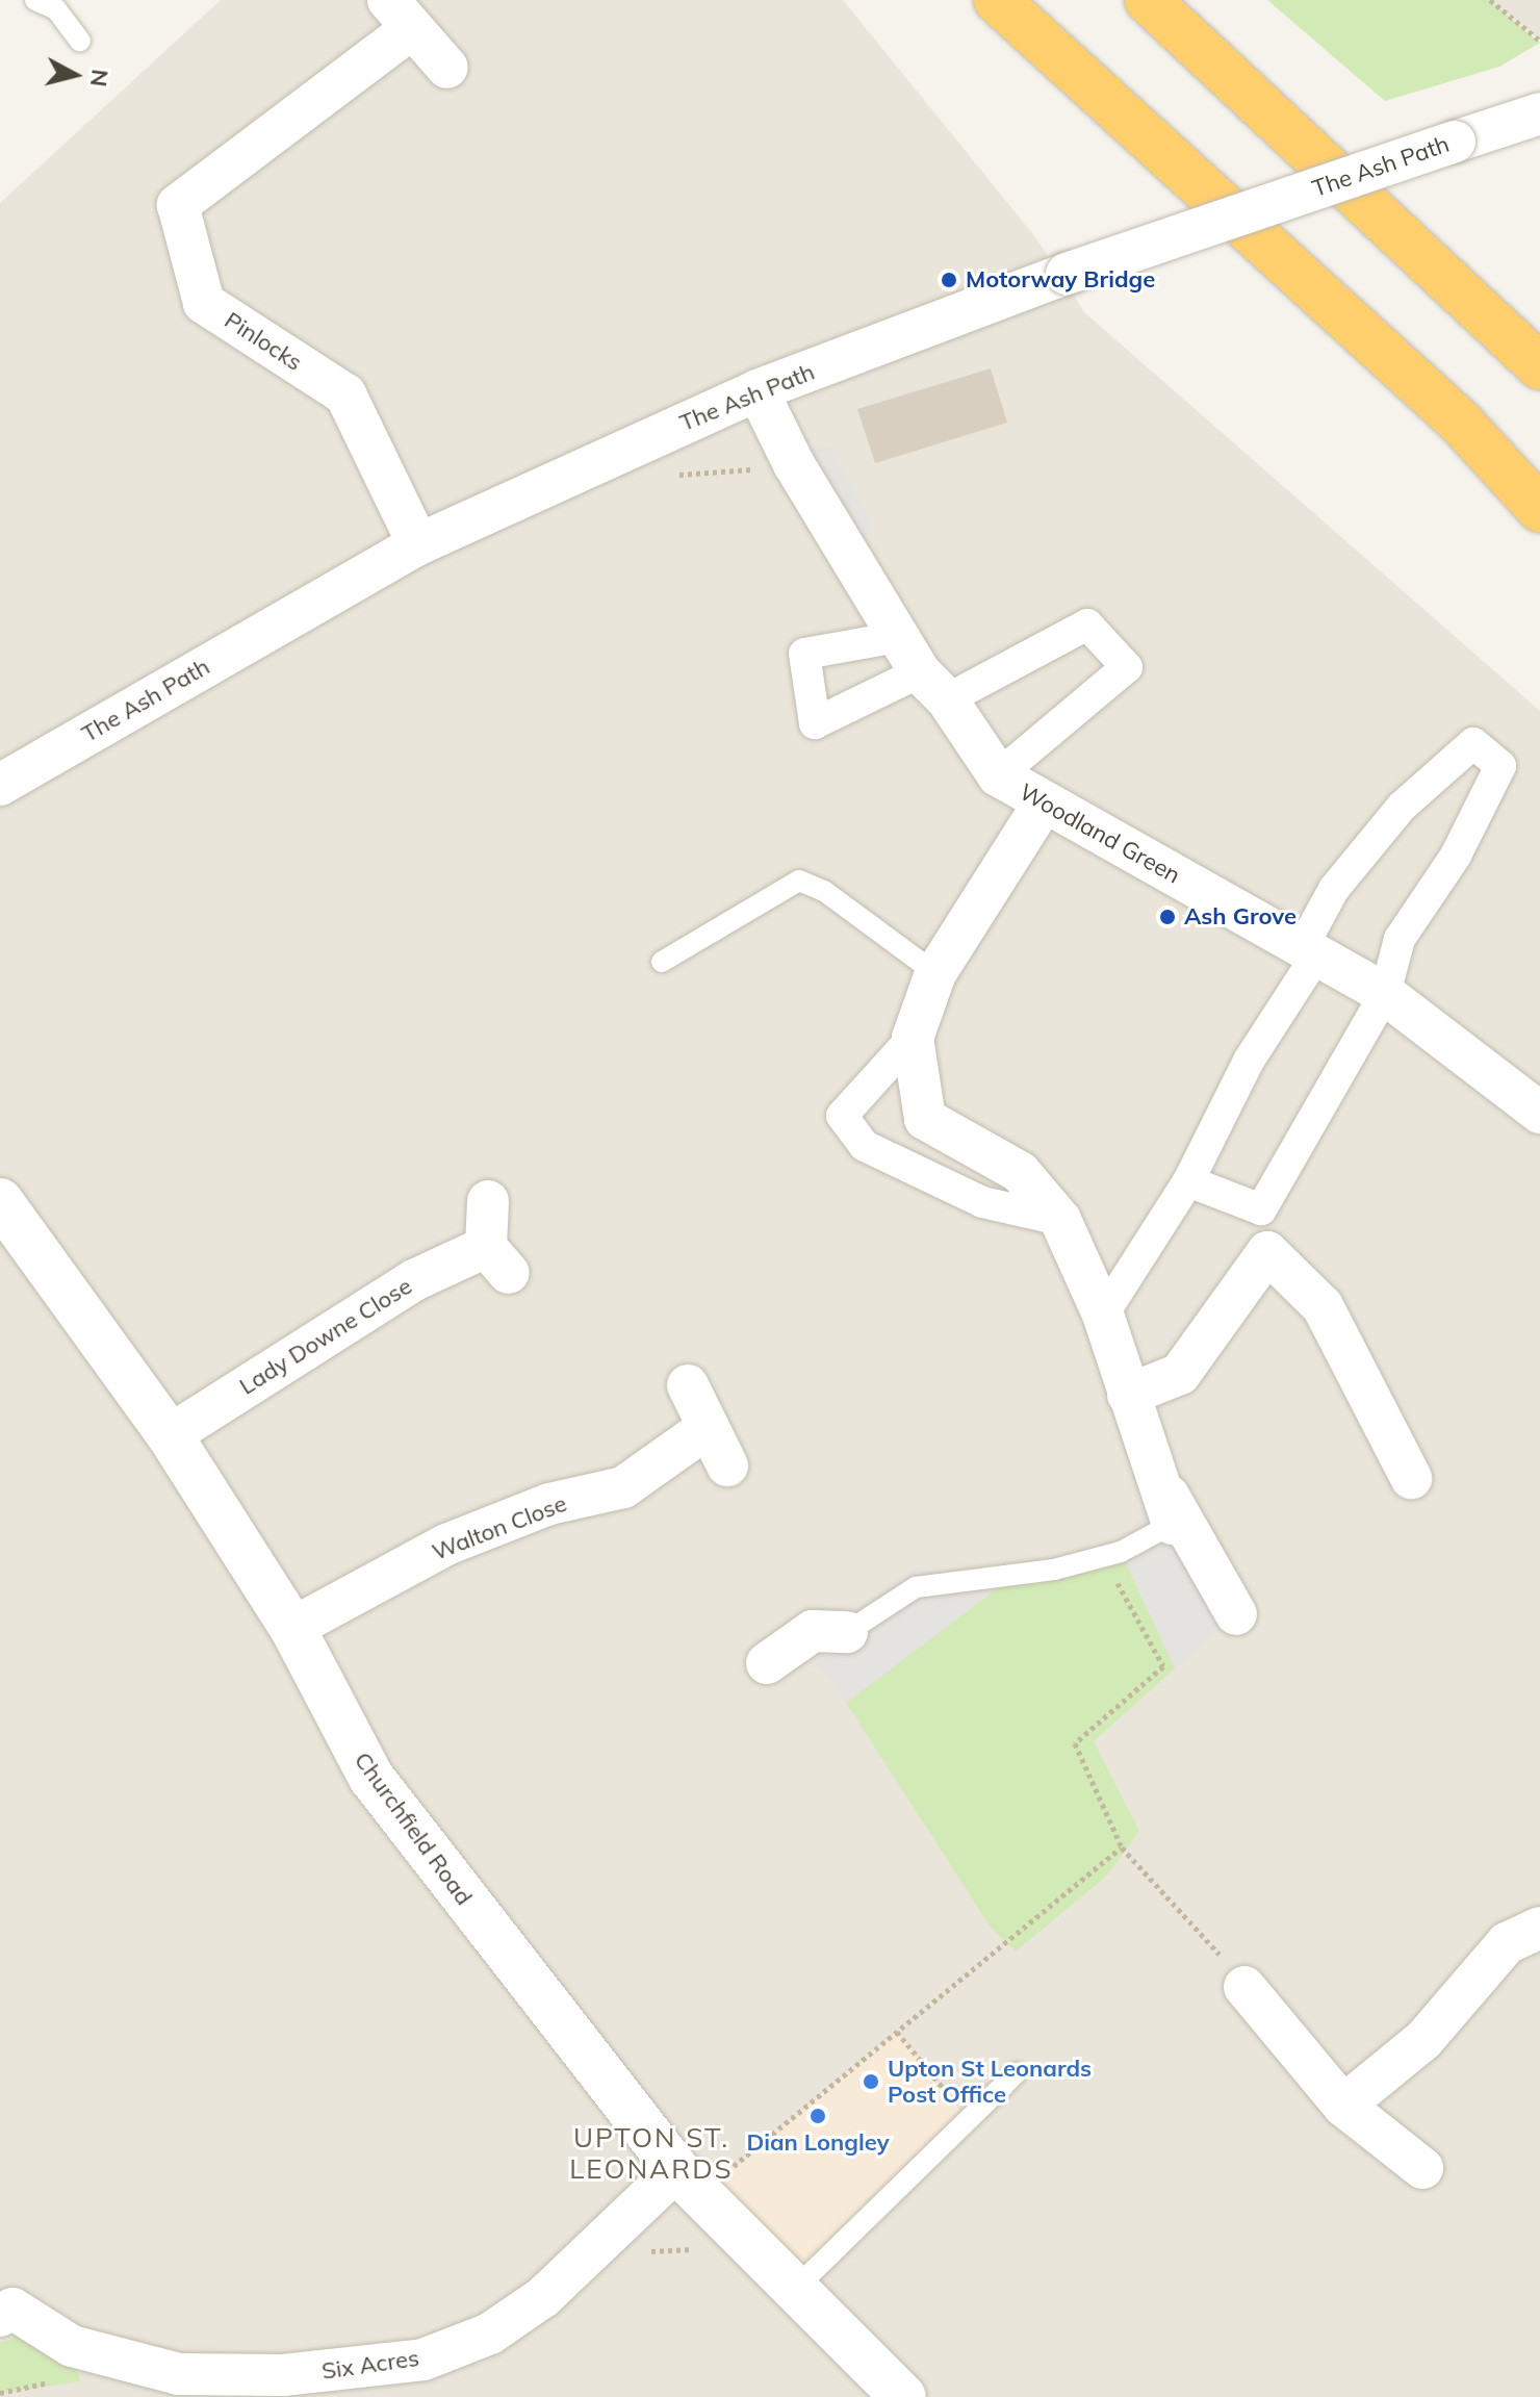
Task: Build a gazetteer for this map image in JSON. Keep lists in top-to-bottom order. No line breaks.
{"streets":{"street":["The Ash Path","Pinlocks","Woodland Green","Lady Downe Close","Walton Close","Churchfield Road","Six Acres"]},"crossings":[["The Ash Path","Pinlocks"],["The Ash Path","Woodland Green"],["Lady Downe Close","Churchfield Road"],["Walton Close","Churchfield Road"],["Churchfield Road","Six Acres"]],"districts":["UPTON ST. LEONARDS"],"places":["Motorway Bridge","Ash Grove","Upton St Leonards Post Office","Dian Longley"],"north":"right"}
